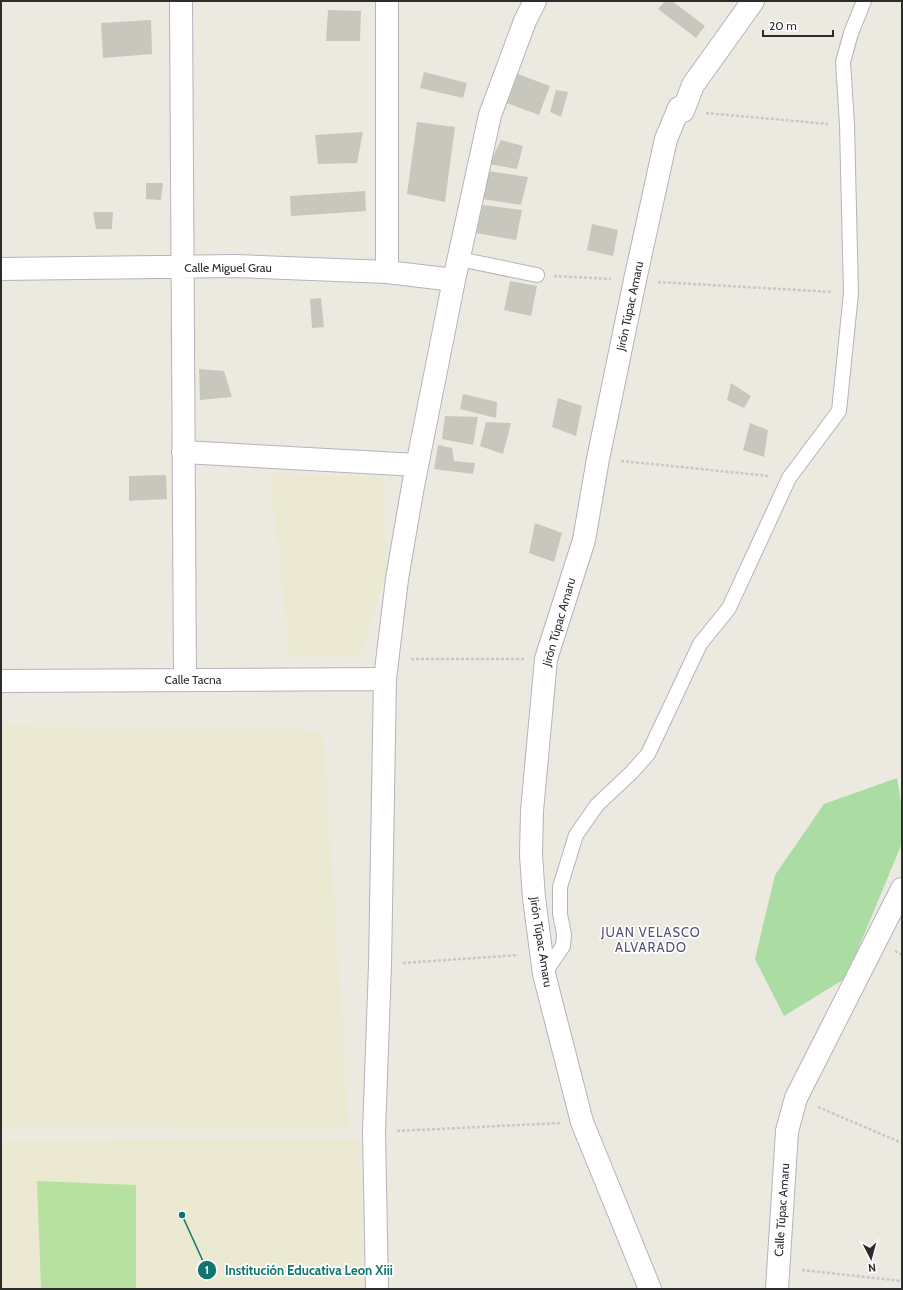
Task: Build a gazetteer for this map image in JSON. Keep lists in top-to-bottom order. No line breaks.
{"streets":{"street":["Calle Miguel Grau","Jirón Túpac Amaru","Calle Tacna","Calle Túpac Amaru"]},"districts":["JUAN VELASCO ALVARADO"],"places":["Institución Educativa Leon Xiii"],"scale_bar":"20 m","north":"bottom"}
